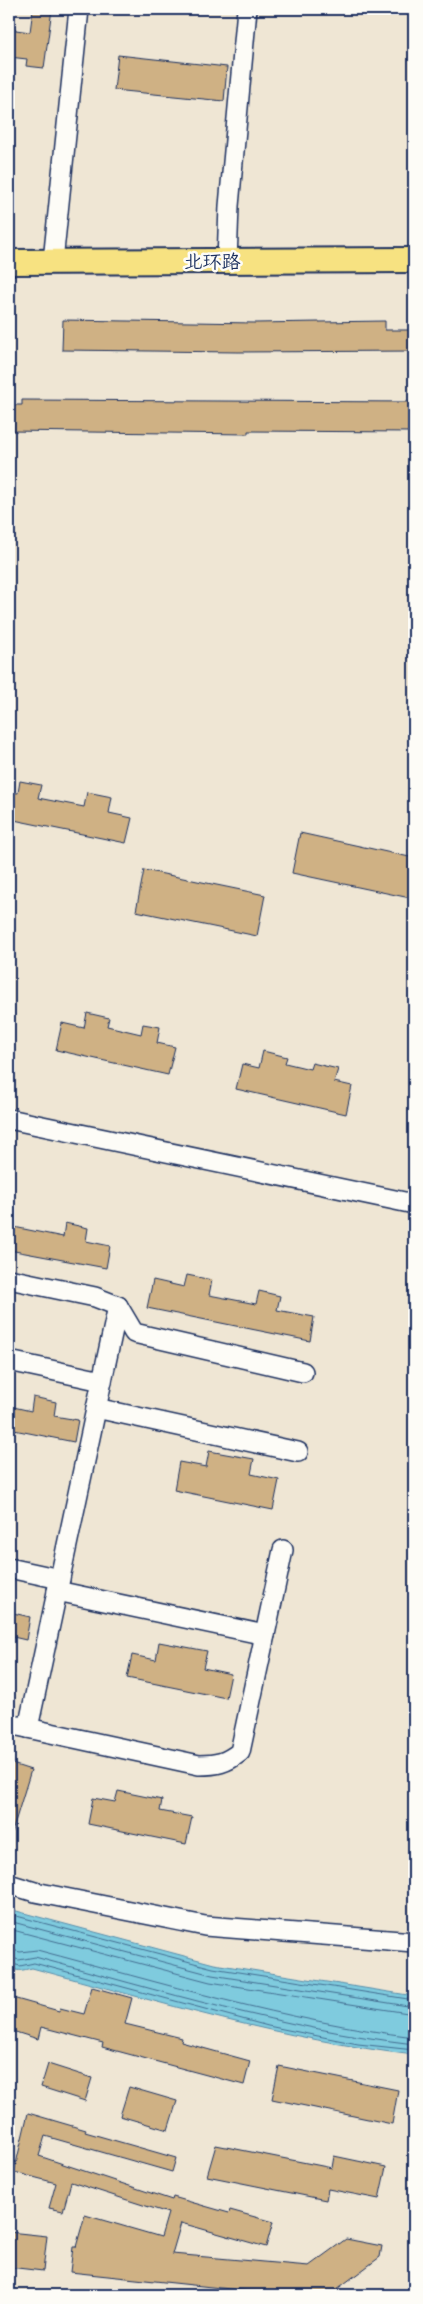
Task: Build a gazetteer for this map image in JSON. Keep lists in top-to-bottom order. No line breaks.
{"streets":{"main road":["北环路"]}}
